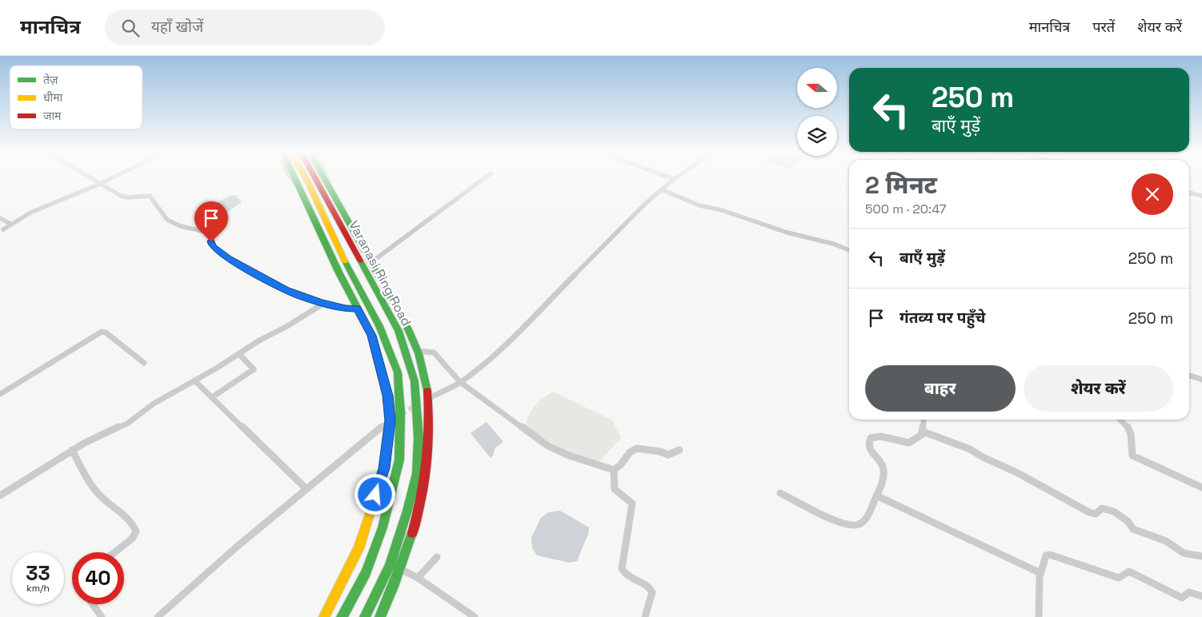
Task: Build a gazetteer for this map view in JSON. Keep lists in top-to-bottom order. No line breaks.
{"streets":{"main road":["Varanasi Ring Road"]},"legend":["तेज़","धीमा","जाम"],"north":"left","page":{"header":"मानचित्र","search":"यहाँ खोजें","nav":["मानचित्र","परतें","शेयर करें"],"turn":["250 m","बाएँ मुड़ें"],"heading":["2 मिनट","500 m · 20:47"],"list":[{"name":"बाएँ मुड़ें","value":"250 m"},{"name":"गंतव्य पर पहुँचे","value":"250 m"}],"buttons":["बाहर","शेयर करें"],"speed":"33 km/h","limit":"40"}}
